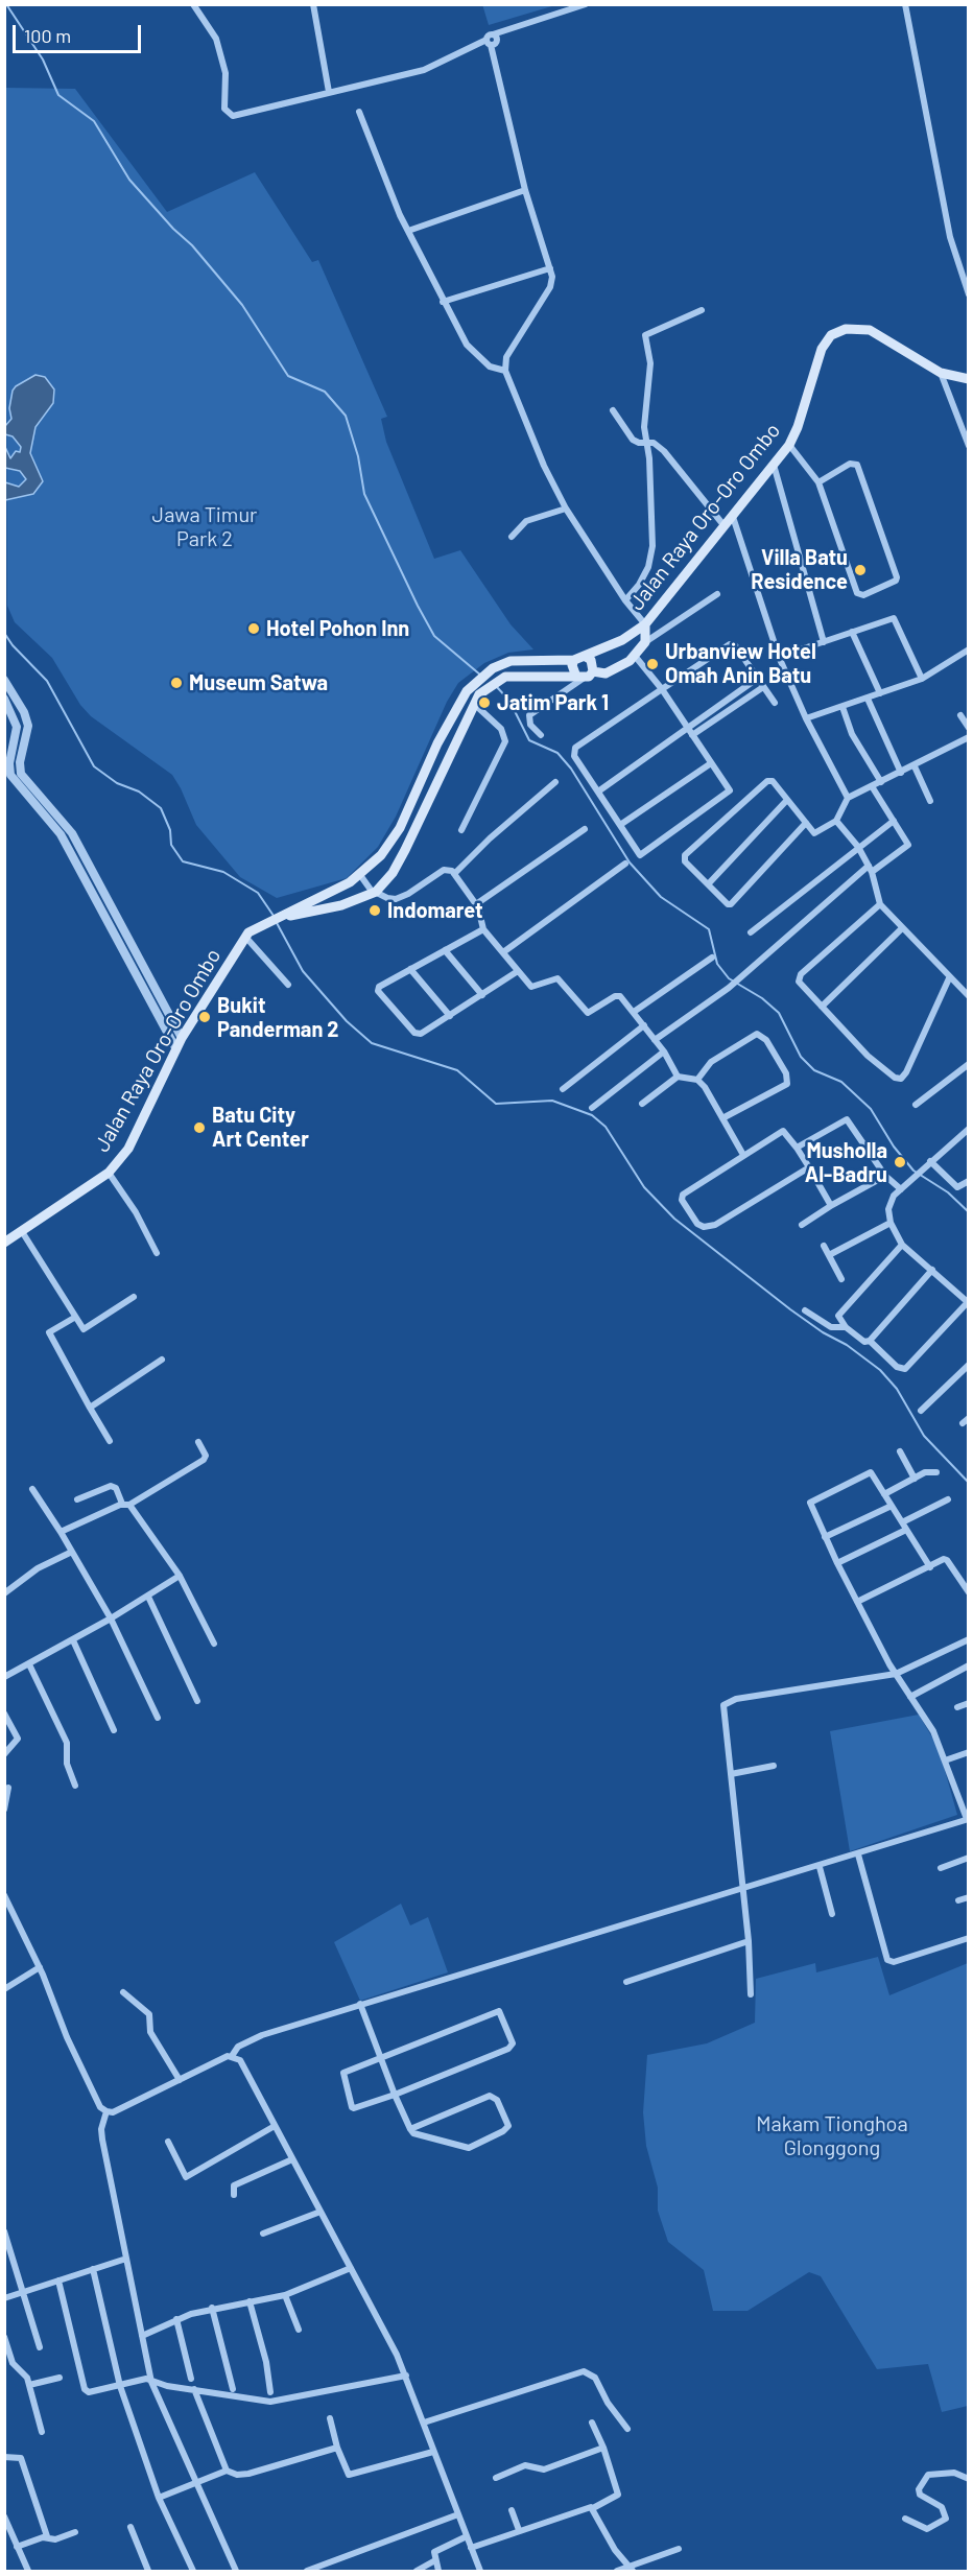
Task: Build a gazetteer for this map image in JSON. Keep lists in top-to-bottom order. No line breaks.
{"streets":{"main road":["Jalan Raya Oro-Oro Ombo"]},"parks":["Jawa Timur Park 2","Makam Tionghoa Glonggong"],"places":["Villa Batu Residence","Hotel Pohon Inn","Urbanview Hotel Omah Anin Batu","Museum Satwa","Jatim Park 1","Indomaret","Bukit Panderman 2","Batu City Art Center","Musholla Al-Badru"],"scale_bar":"100 m"}
